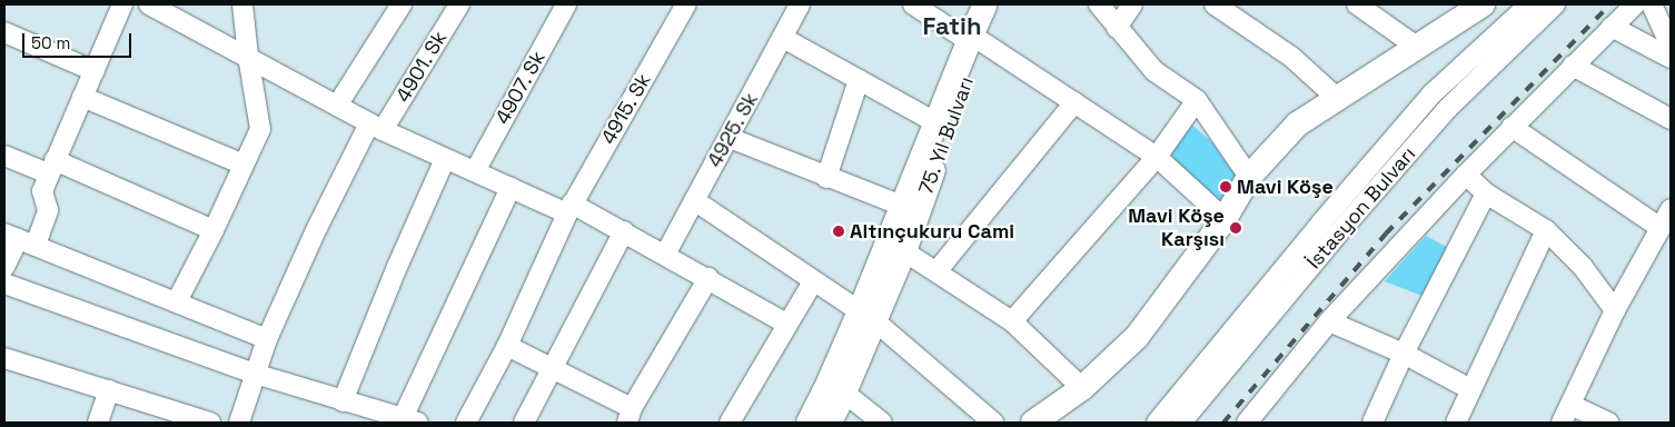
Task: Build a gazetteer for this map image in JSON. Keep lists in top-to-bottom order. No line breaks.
{"streets":{"main road":["75. Yıl Bulvarı"],"street":["4901. Sk","4907. Sk","4915. Sk","4925. Sk","İstasyon Bulvarı"]},"districts":["Fatih"],"places":["Mavi Köşe","Mavi Köşe Karşısı","Altınçukuru Cami"],"scale_bar":"50 m"}
